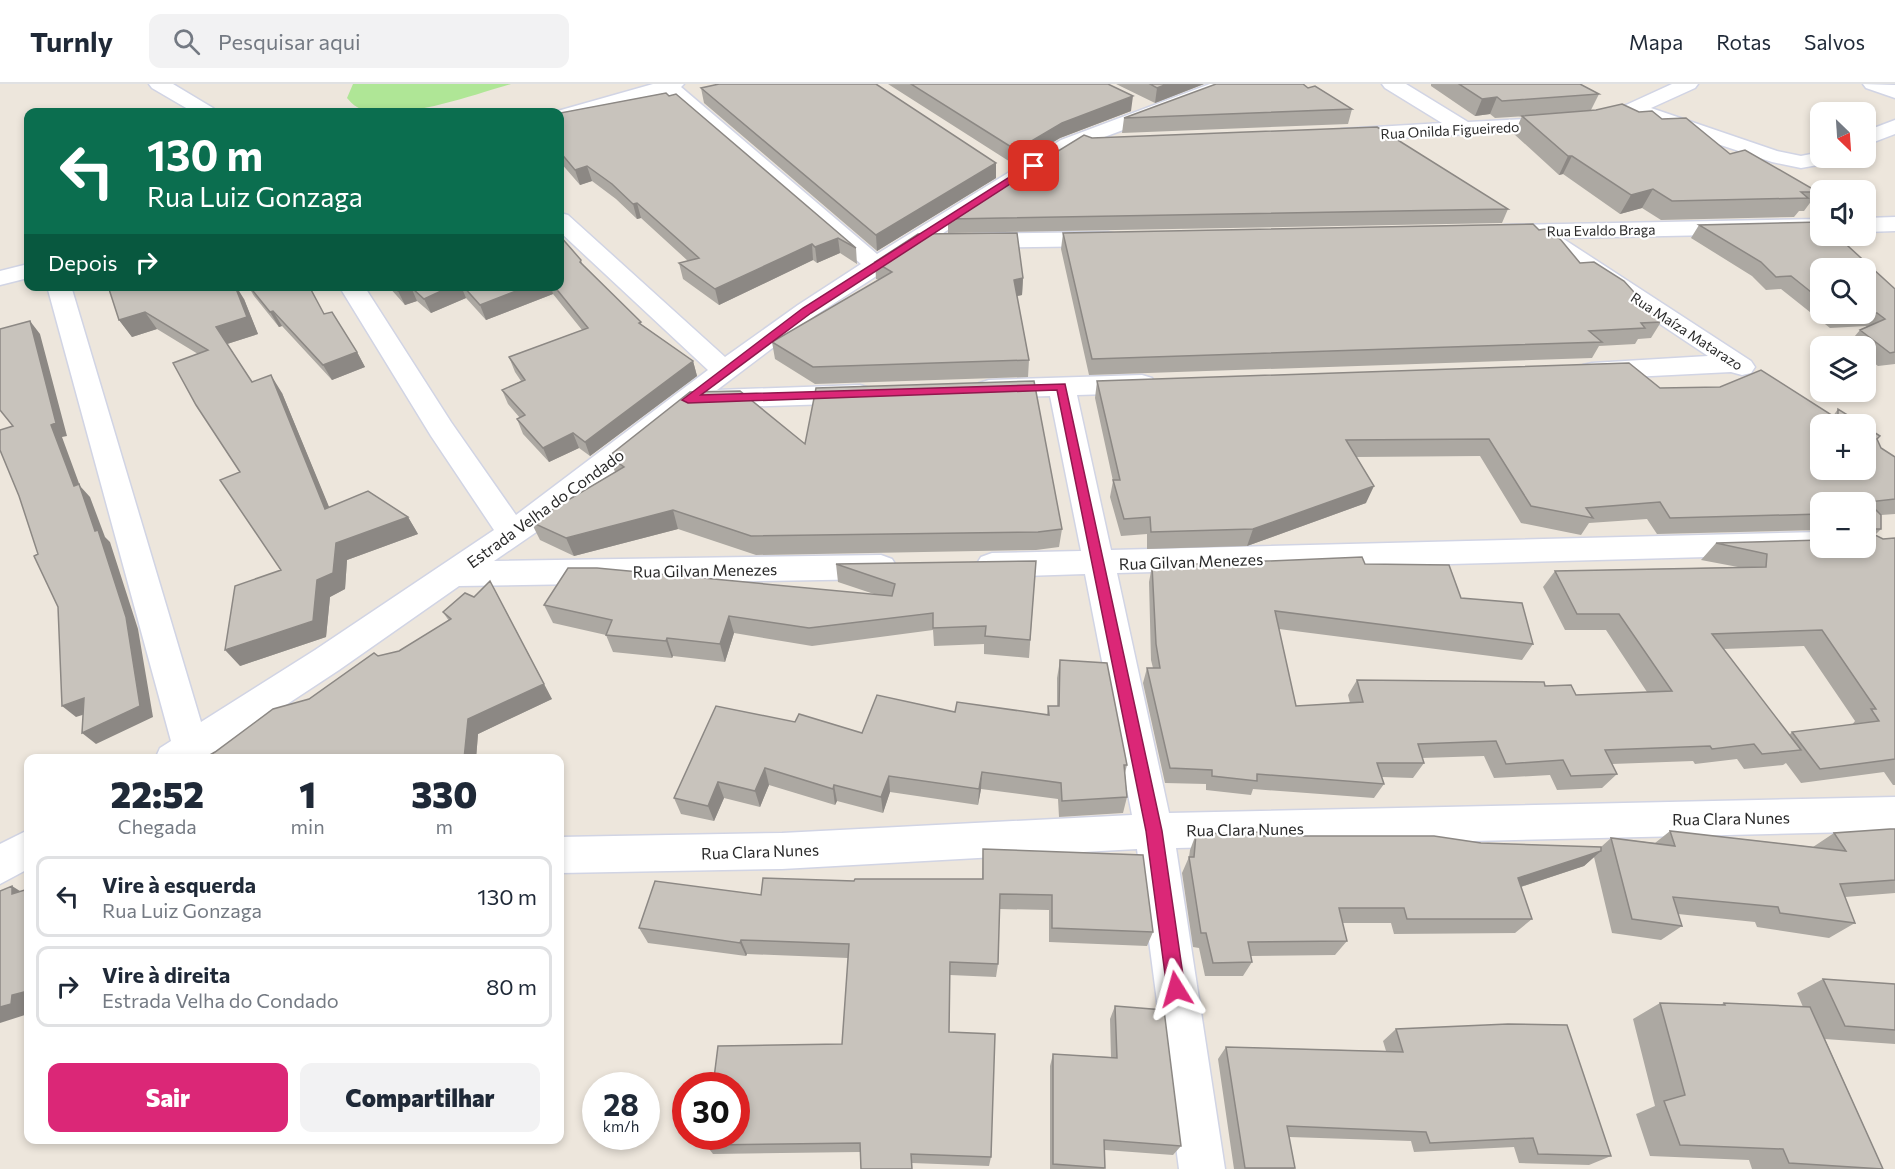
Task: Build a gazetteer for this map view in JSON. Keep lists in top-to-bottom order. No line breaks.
{"streets":{"street":["Rua Onilda Figueiredo","Rua Evaldo Braga","Rua Maíza Matarazo","Estrada Velha do Condado","Rua Gilvan Menezes","Rua Clara Nunes"]},"crossings":[["Rua Evaldo Braga","Rua Maíza Matarazo"],["Estrada Velha do Condado","Rua Gilvan Menezes"]],"north":"bottom right","page":{"header":"Turnly","search":"Pesquisar aqui","nav":["Mapa","Rotas","Salvos"],"map_buttons":["+","−"],"turn":["130 m","Rua Luiz Gonzaga"],"then":"Depois","eta":["22:52","Chegada","1","min","330","m"],"list":[{"name":"Vire à esquerda","note":"Rua Luiz Gonzaga","value":"130 m"},{"name":"Vire à direita","note":"Estrada Velha do Condado","value":"80 m"}],"buttons":["Sair","Compartilhar"],"speed":"28 km/h","limit":"30"}}
